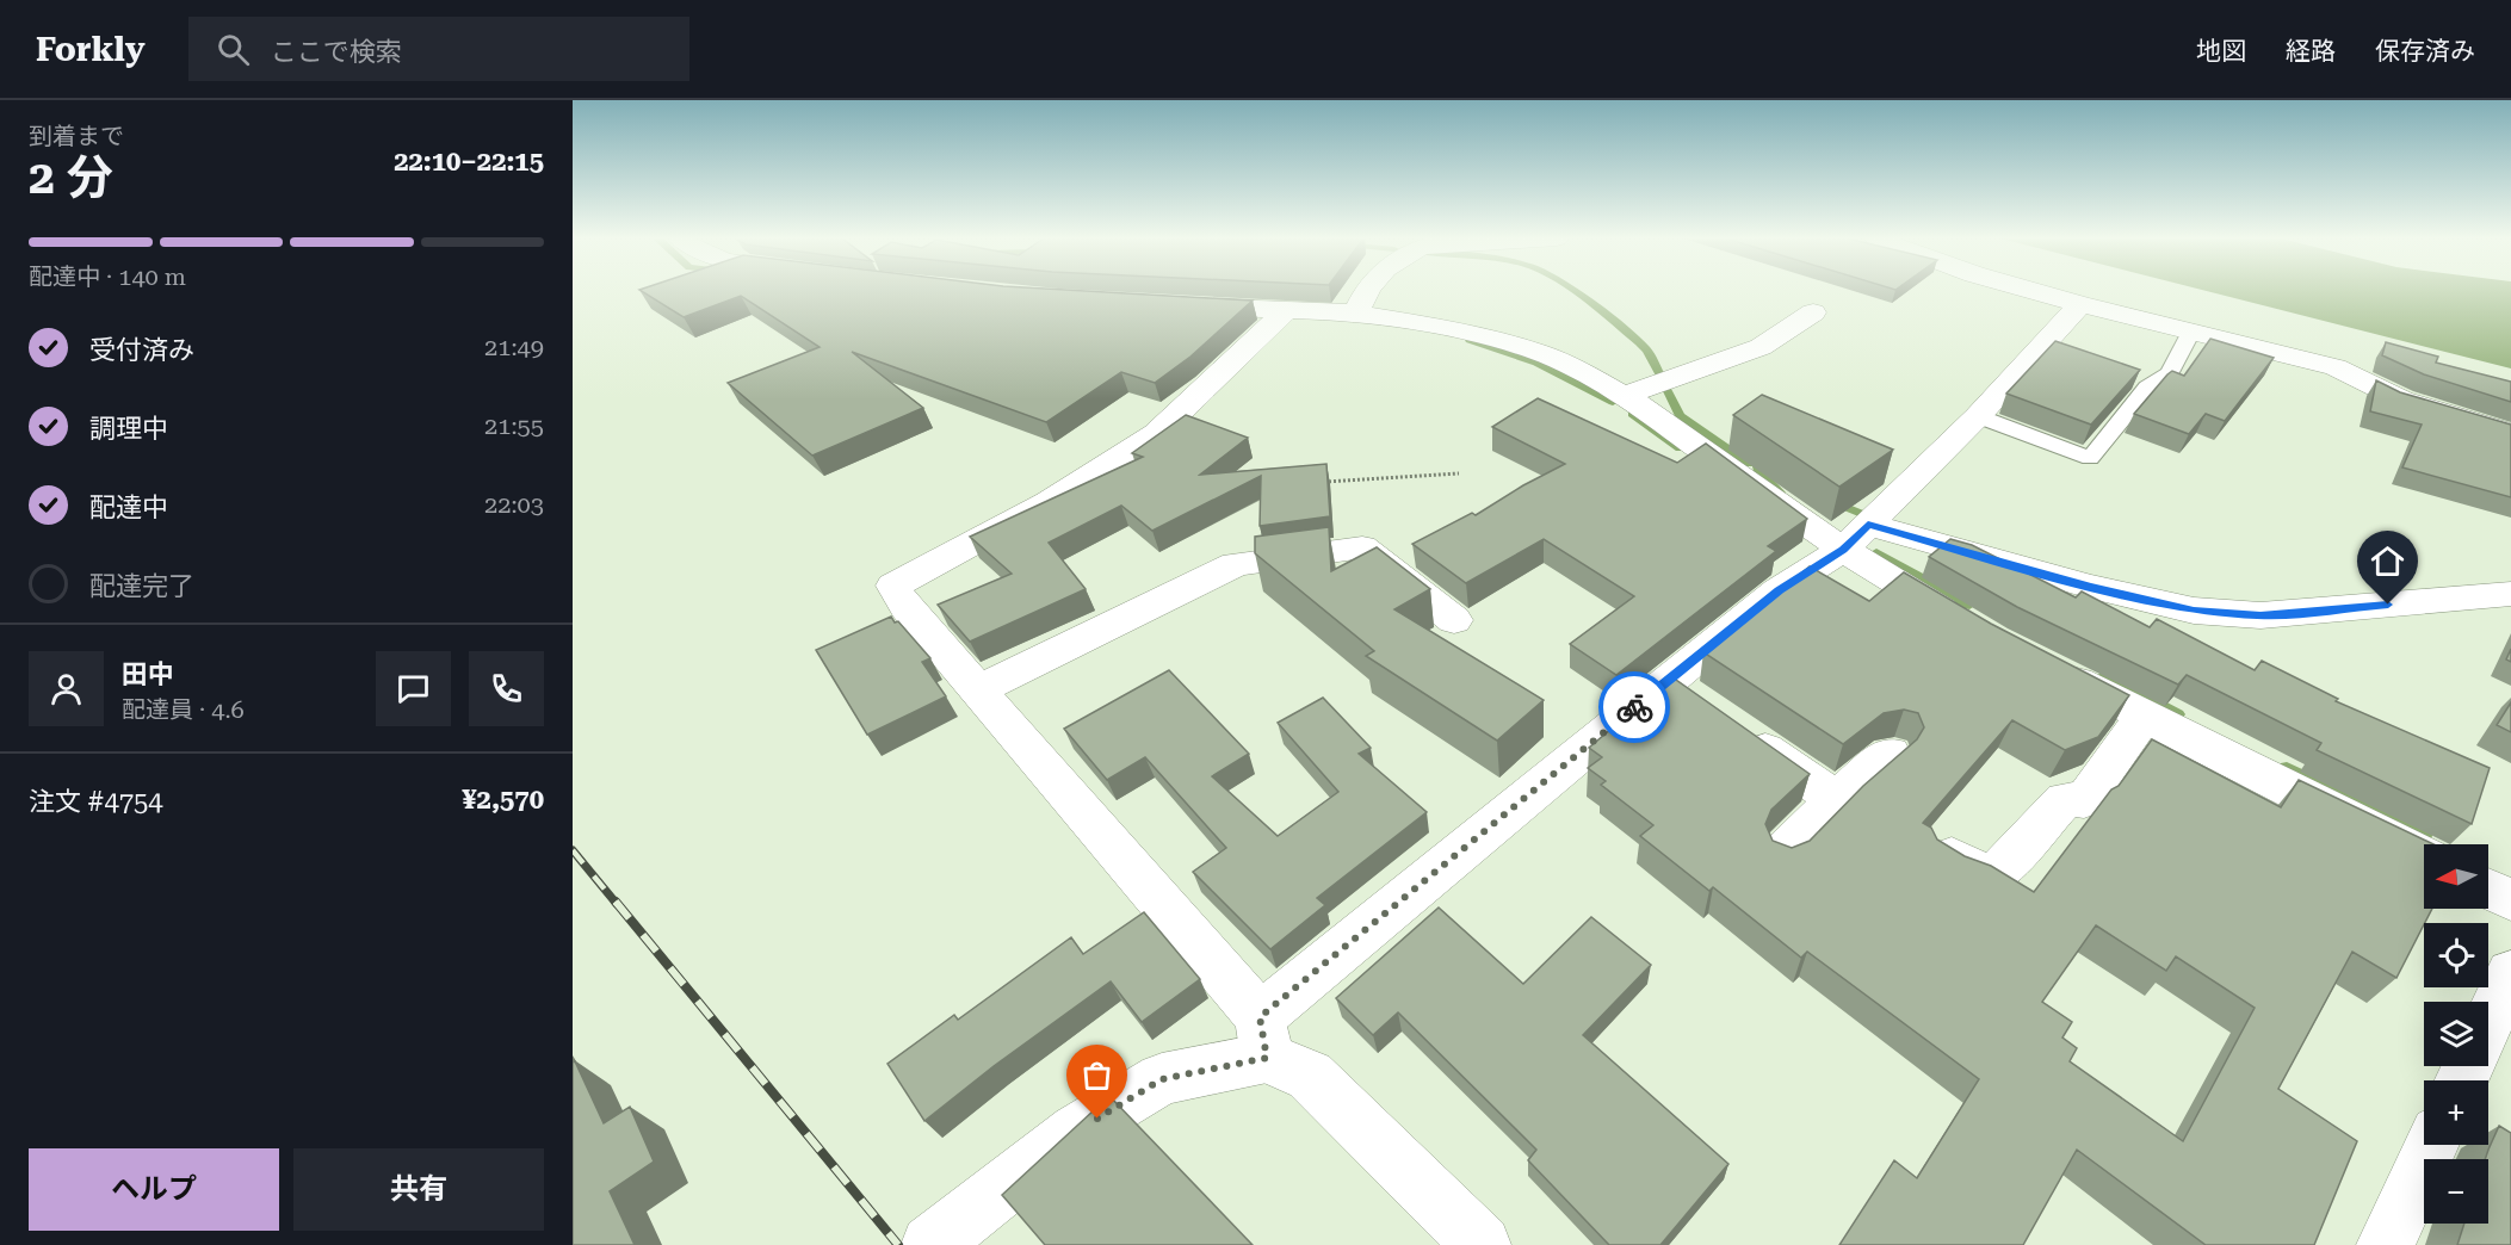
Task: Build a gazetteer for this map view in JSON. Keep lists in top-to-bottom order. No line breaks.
{"north":"left","page":{"header":"Forkly","search":"ここで検索","nav":["地図","経路","保存済み"],"heading":["2 分","到着まで","22:10–22:15"],"panel":["田中","配達員 · 4.6","注文 #4754","¥2,570"],"bar":"配達中 · 140 m","list":[["受付済み","21:49"],["調理中","21:55"],["配達中","22:03"],"配達完了"],"map_buttons":["+","−"],"buttons":["ヘルプ","共有"]}}
